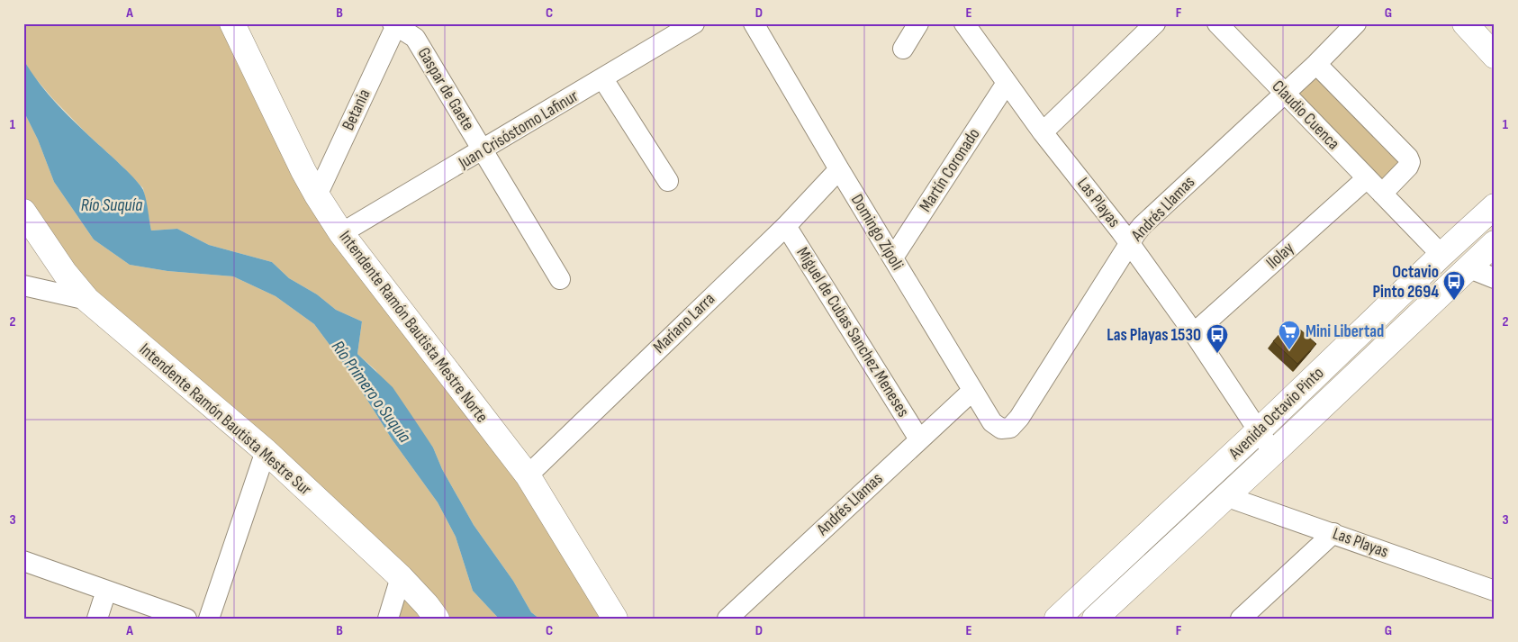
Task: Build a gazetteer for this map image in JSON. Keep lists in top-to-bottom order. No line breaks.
{"streets":{"main road":["Intendente Ramón Bautista Mestre Norte","Avenida Octavio Pinto","Intendente Ramón Bautista Mestre Sur"],"street":["Gaspar de Gaete","Betania","Claudio Cuenca","Juan Crisóstomo Lafinur","Martín Coronado","Las Playas","Andrés Llamas","Domingo Zípoli","Ilolay","Mariano Larra","Miguel de Cubas Sanchez Meneses"]},"crossings":[["Gaspar de Gaete","Betania"],["Gaspar de Gaete","Juan Crisóstomo Lafinur"],["Betania","Intendente Ramón Bautista Mestre Norte"],["Claudio Cuenca","Andrés Llamas"],["Claudio Cuenca","Ilolay"],["Claudio Cuenca","Avenida Octavio Pinto"],["Juan Crisóstomo Lafinur","Intendente Ramón Bautista Mestre Norte"],["Martín Coronado","Las Playas"],["Martín Coronado","Domingo Zípoli"],["Las Playas","Andrés Llamas"],["Las Playas","Ilolay"],["Las Playas","Avenida Octavio Pinto"],["Andrés Llamas","Domingo Zípoli"],["Andrés Llamas","Miguel de Cubas Sanchez Meneses"],["Domingo Zípoli","Mariano Larra"],["Mariano Larra","Intendente Ramón Bautista Mestre Norte"],["Mariano Larra","Miguel de Cubas Sanchez Meneses"]],"water":["Río Suquía","Río Primero o Suquía"],"places":{"bus stop":["Octavio Pinto 2694","Las Playas 1530"],"supermarket":["Mini Libertad"]},"grid":{"columns":["A","B","C","D","E","F","G"],"rows":["1","2","3"]}}
